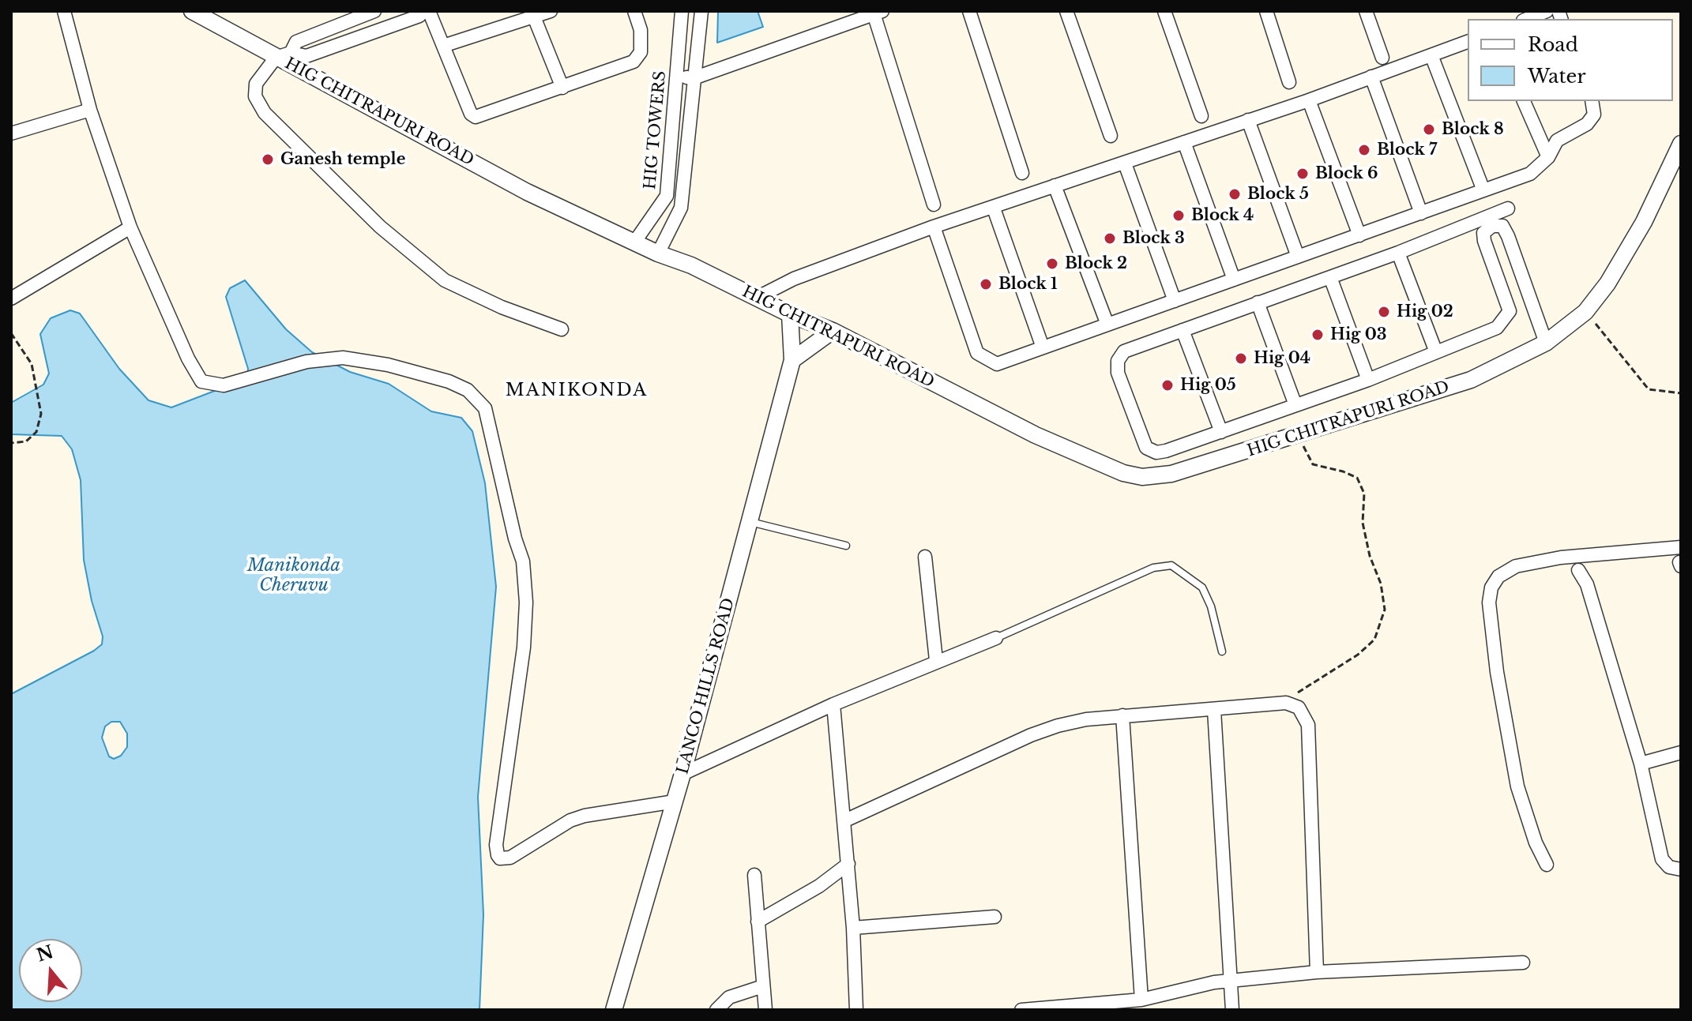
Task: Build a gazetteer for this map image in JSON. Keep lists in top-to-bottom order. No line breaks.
{"streets":{"street":["HIG CHITRAPURI ROAD","HIG TOWERS","LANCO HILLS ROAD"]},"crossings":[["HIG CHITRAPURI ROAD","HIG TOWERS"],["HIG CHITRAPURI ROAD","LANCO HILLS ROAD"]],"districts":["MANIKONDA"],"water":["Manikonda Cheruvu"],"places":["Block 8","Block 7","Ganesh temple","Block 6","Block 5","Block 4","Block 3","Block 2","Block 1","Hig 02","Hig 03","Hig 04","Hig 05"],"legend":["Road","Water"],"north":"top"}
